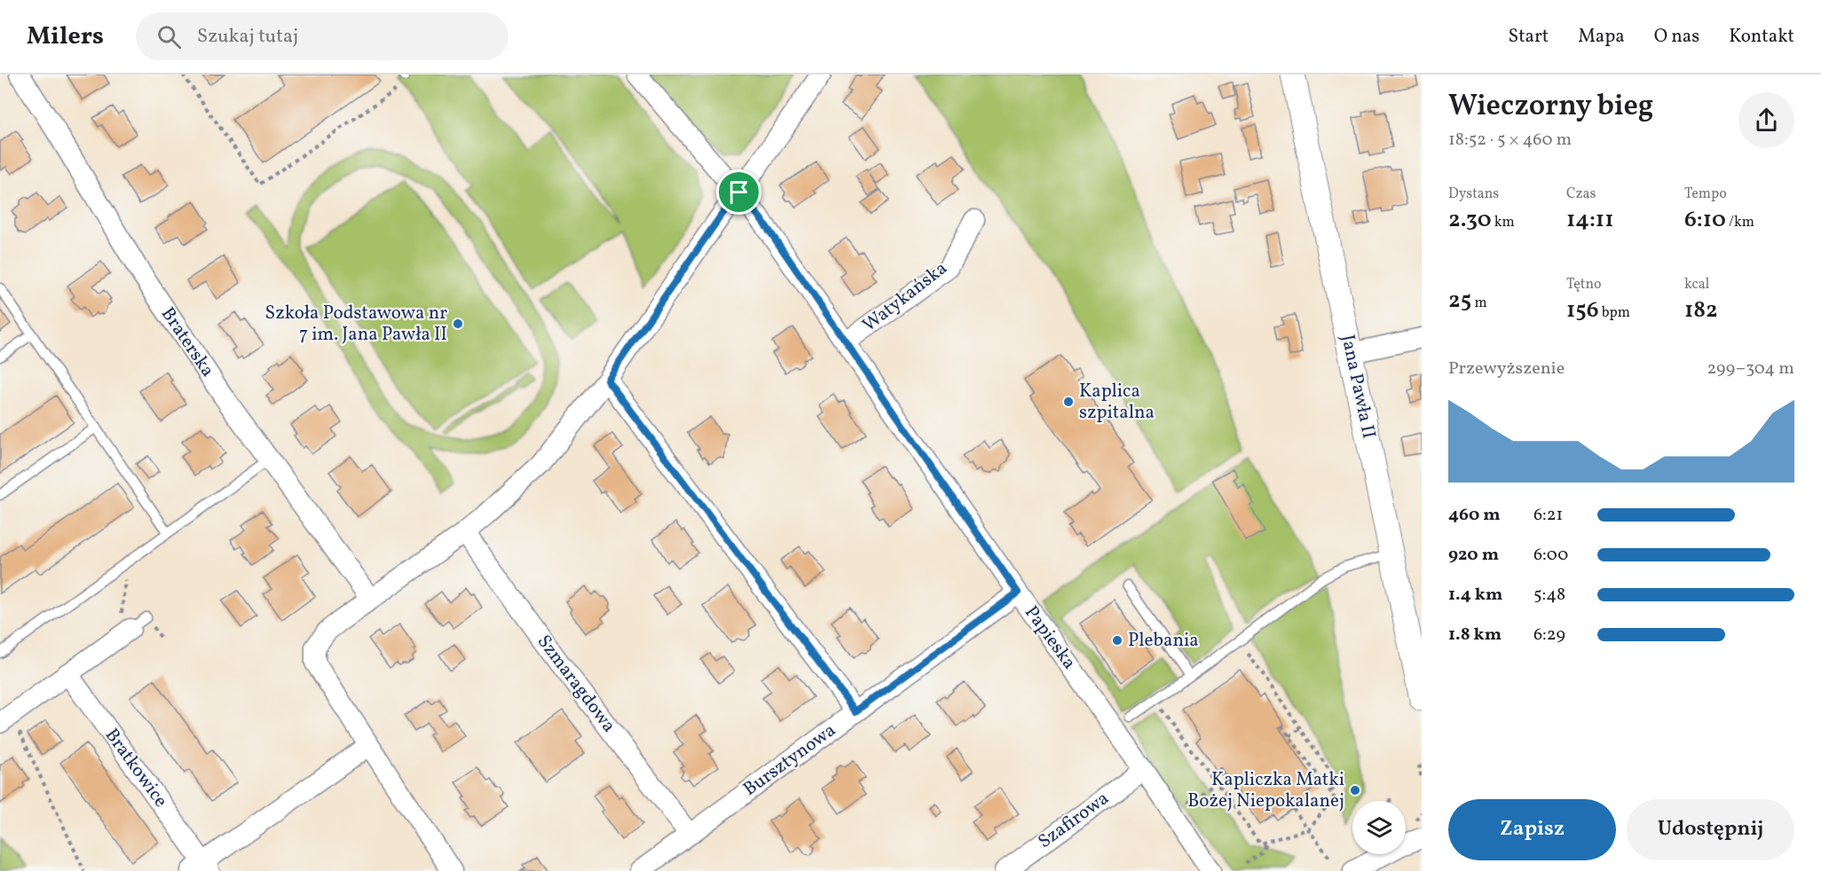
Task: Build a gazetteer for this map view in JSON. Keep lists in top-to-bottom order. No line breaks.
{"streets":{"street":["Watykańska","Braterska","Jana Pawła II","Papieska","Szmaragdowa","Bursztynowa","Bratkowice","Szafirowa"]},"crossings":[["Watykańska","Papieska"],["Papieska","Bursztynowa"],["Papieska","Szafirowa"],["Szmaragdowa","Bursztynowa"]],"places":["Szkoła Podstawowa nr 7 im. Jana Pawła II","Kaplica szpitalna","Plebania","Kapliczka Matki Bożej Niepokalanej"],"page":{"header":"Milers","search":"Szukaj tutaj","nav":["Start","Mapa","O nas","Kontakt"],"heading":["Wieczorny bieg","18:52 · 5 × 460 m"],"stats":[["Dystans","2.30 km"],["Czas","14:11"],["Tempo","6:10 /km"],["25 m"],["Tętno","156 bpm"],["kcal","182"]],"chart":["Przewyższenie","299–304 m"],"list":[{"name":"460 m","note":"6:21"},{"name":"920 m","note":"6:00"},{"name":"1.4 km","note":"5:48"},{"name":"1.8 km","note":"6:29"}],"buttons":["Zapisz","Udostępnij"]}}
